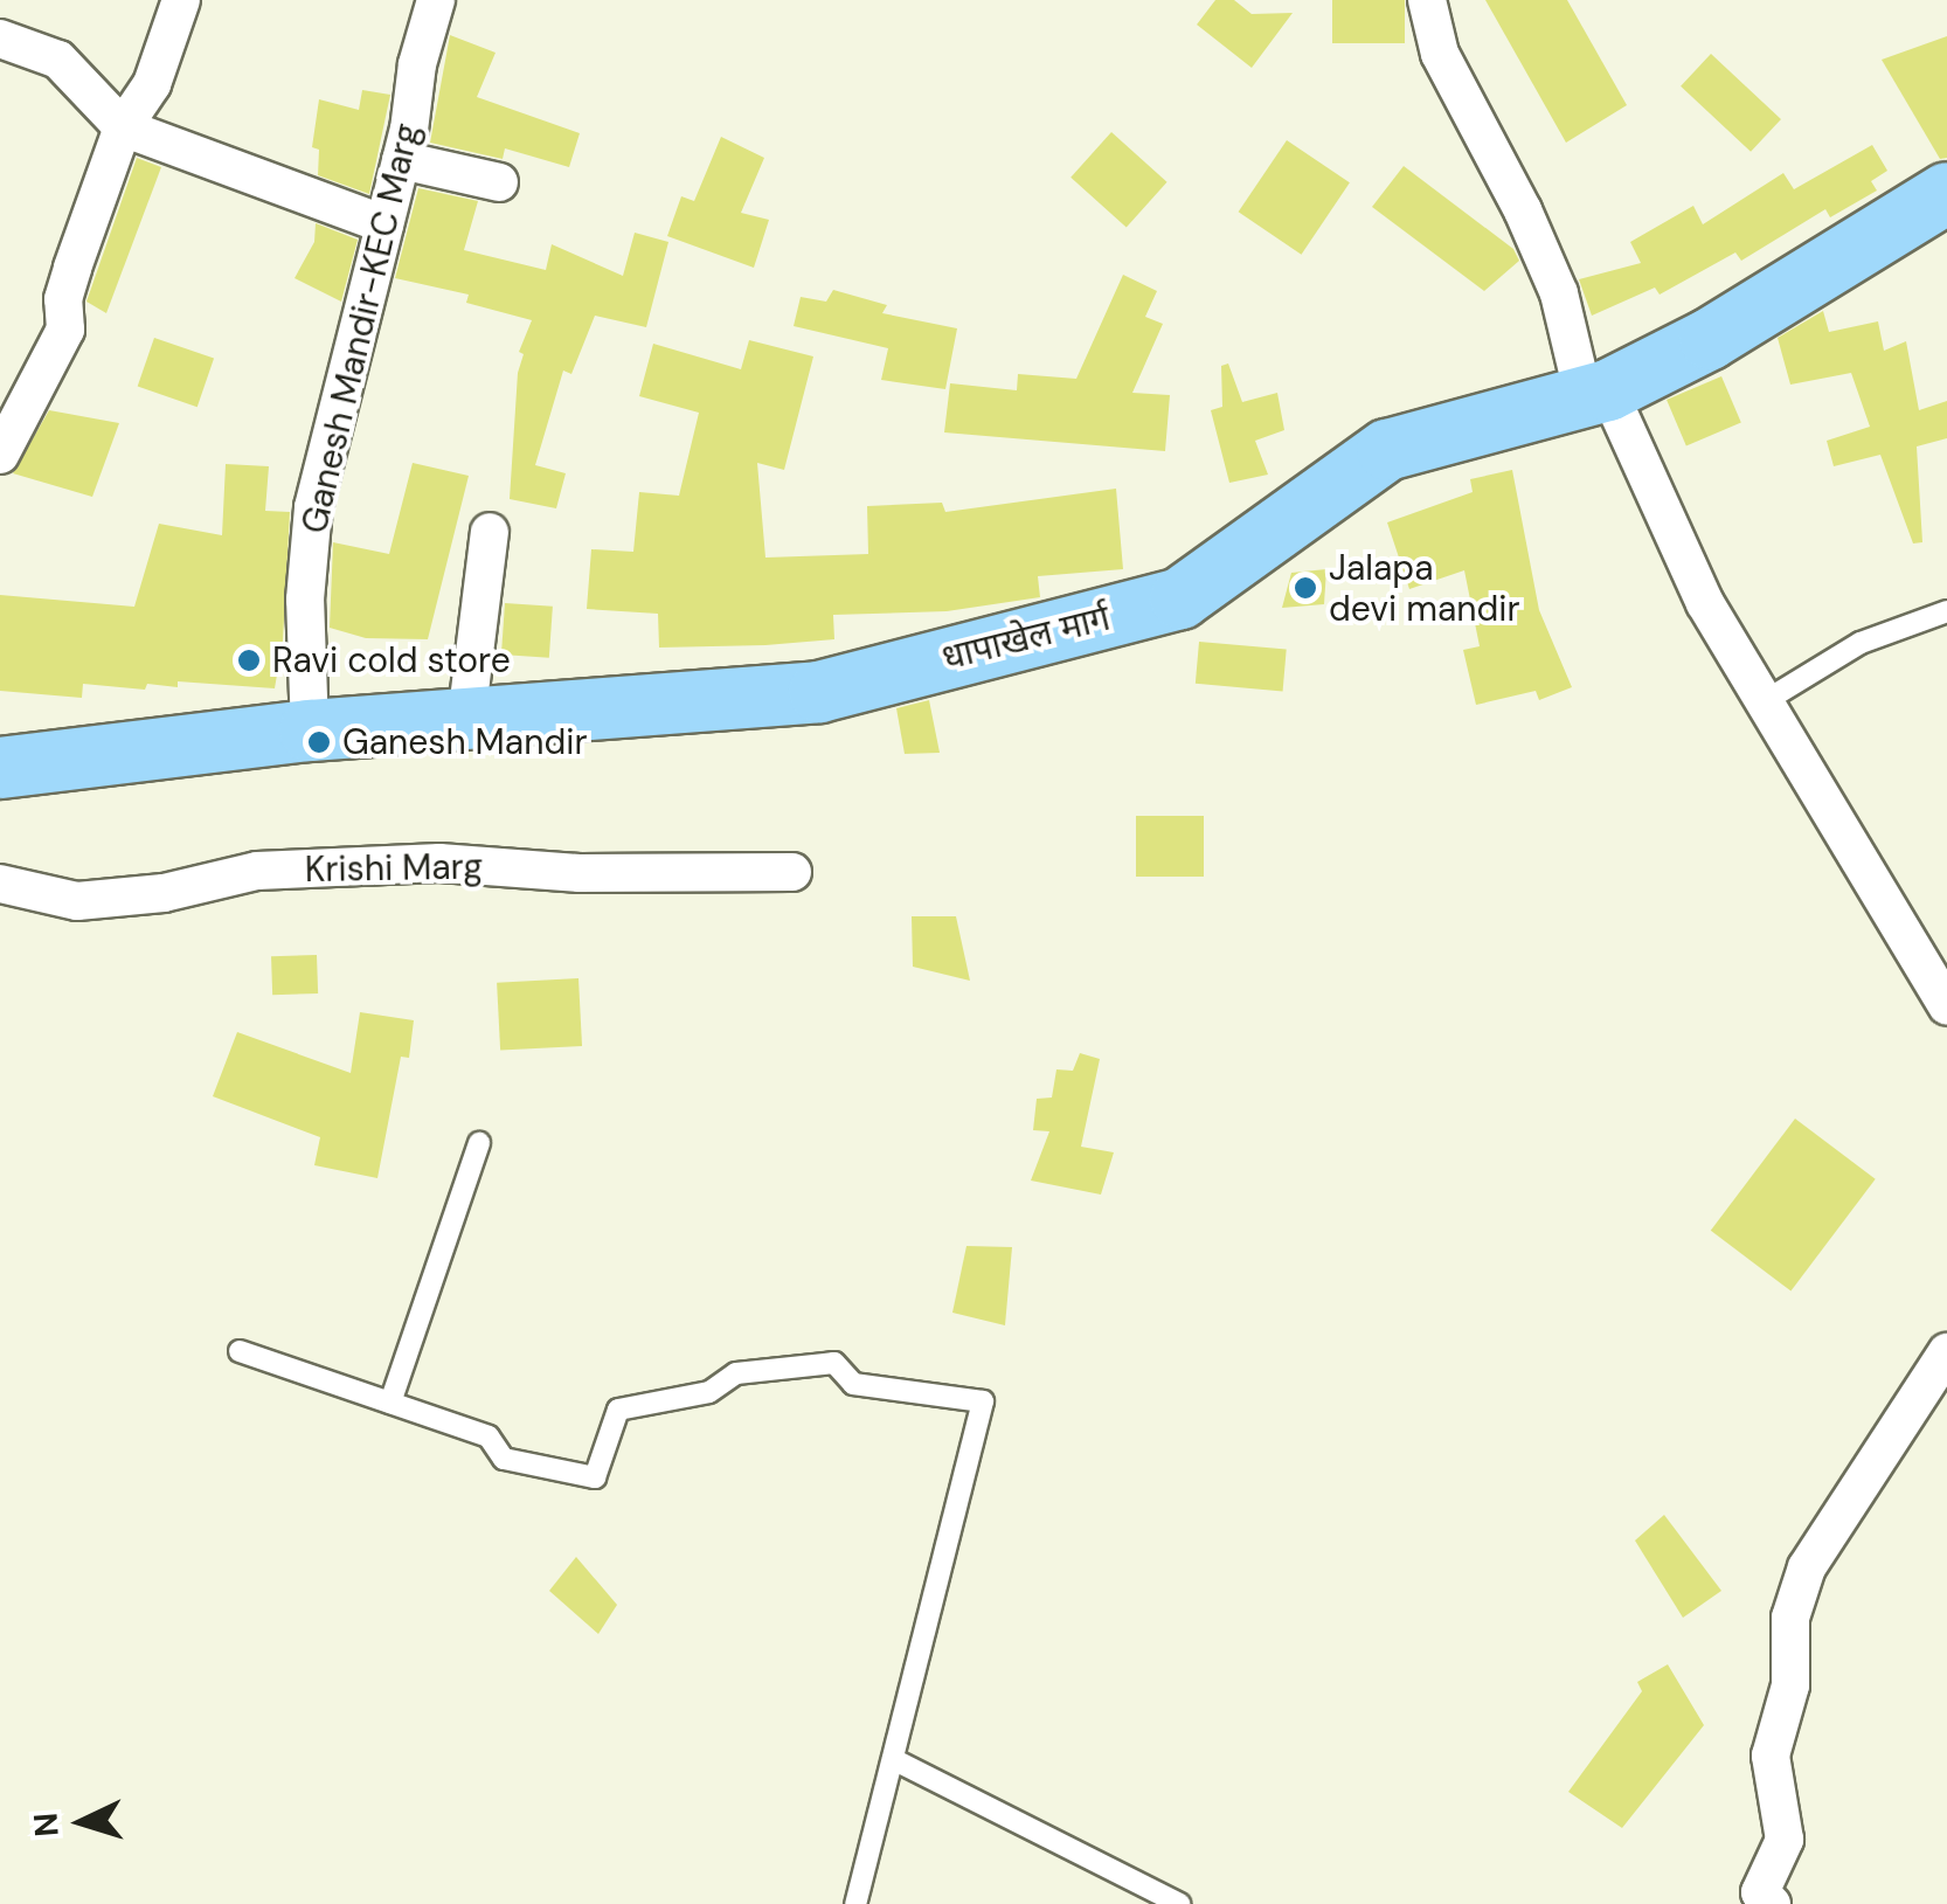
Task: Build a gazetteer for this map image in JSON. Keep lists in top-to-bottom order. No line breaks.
{"streets":{"main road":["धापाखेल मार्ग"],"street":["Ganesh Mandir-KEC Marg","Krishi Marg"]},"crossings":[["Ganesh Mandir-KEC Marg","धापाखेल मार्ग"]],"places":["Jalapa devi mandir","Ravi cold store","Ganesh Mandir"],"north":"left"}
